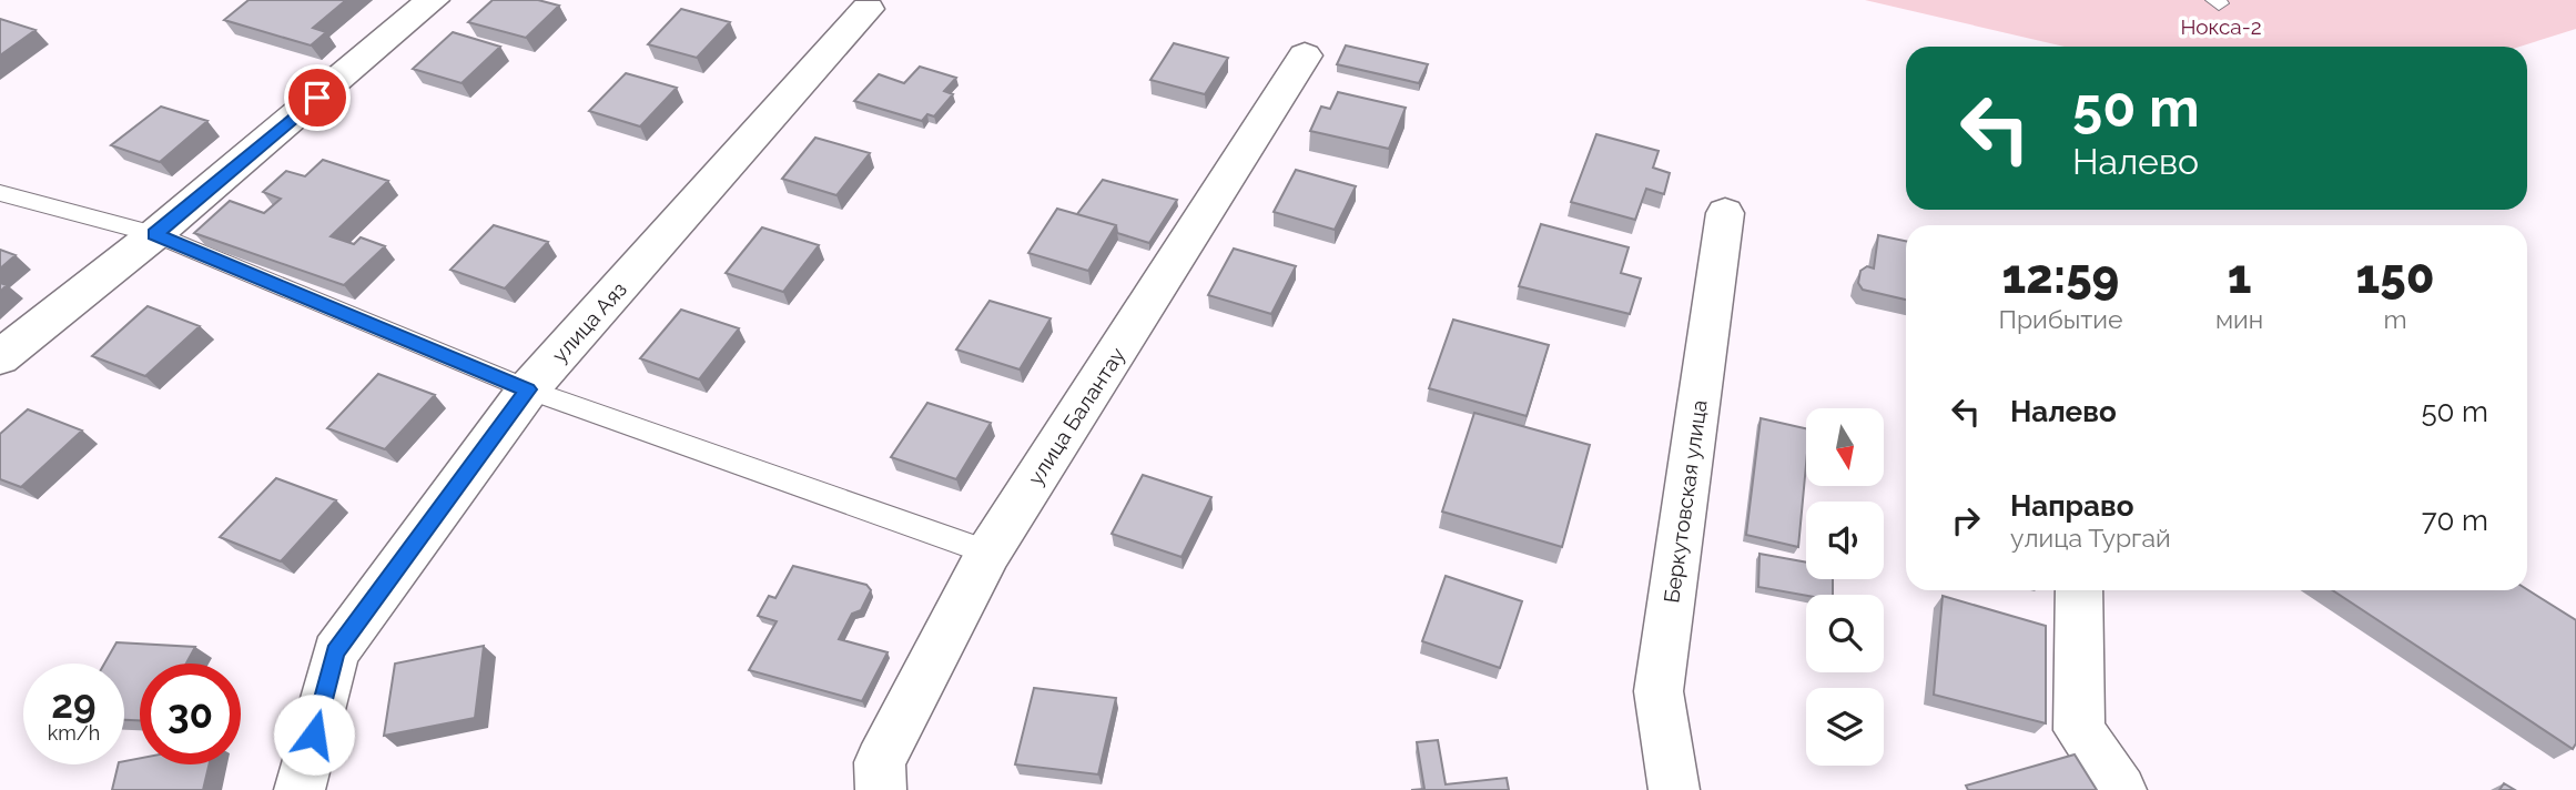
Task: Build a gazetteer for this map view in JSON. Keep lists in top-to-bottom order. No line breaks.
{"streets":{"street":["улица Аяз","улица Балантау","Беркутовская улица"]},"parks":["Нокса-2"],"north":"bottom","page":{"turn":["50 m","Налево"],"eta":["12:59","Прибытие","1","мин","150","m"],"list":[{"name":"Налево","value":"50 m"},{"name":"Направо","note":"улица Тургай","value":"70 m"}],"speed":"29 km/h","limit":"30"}}
